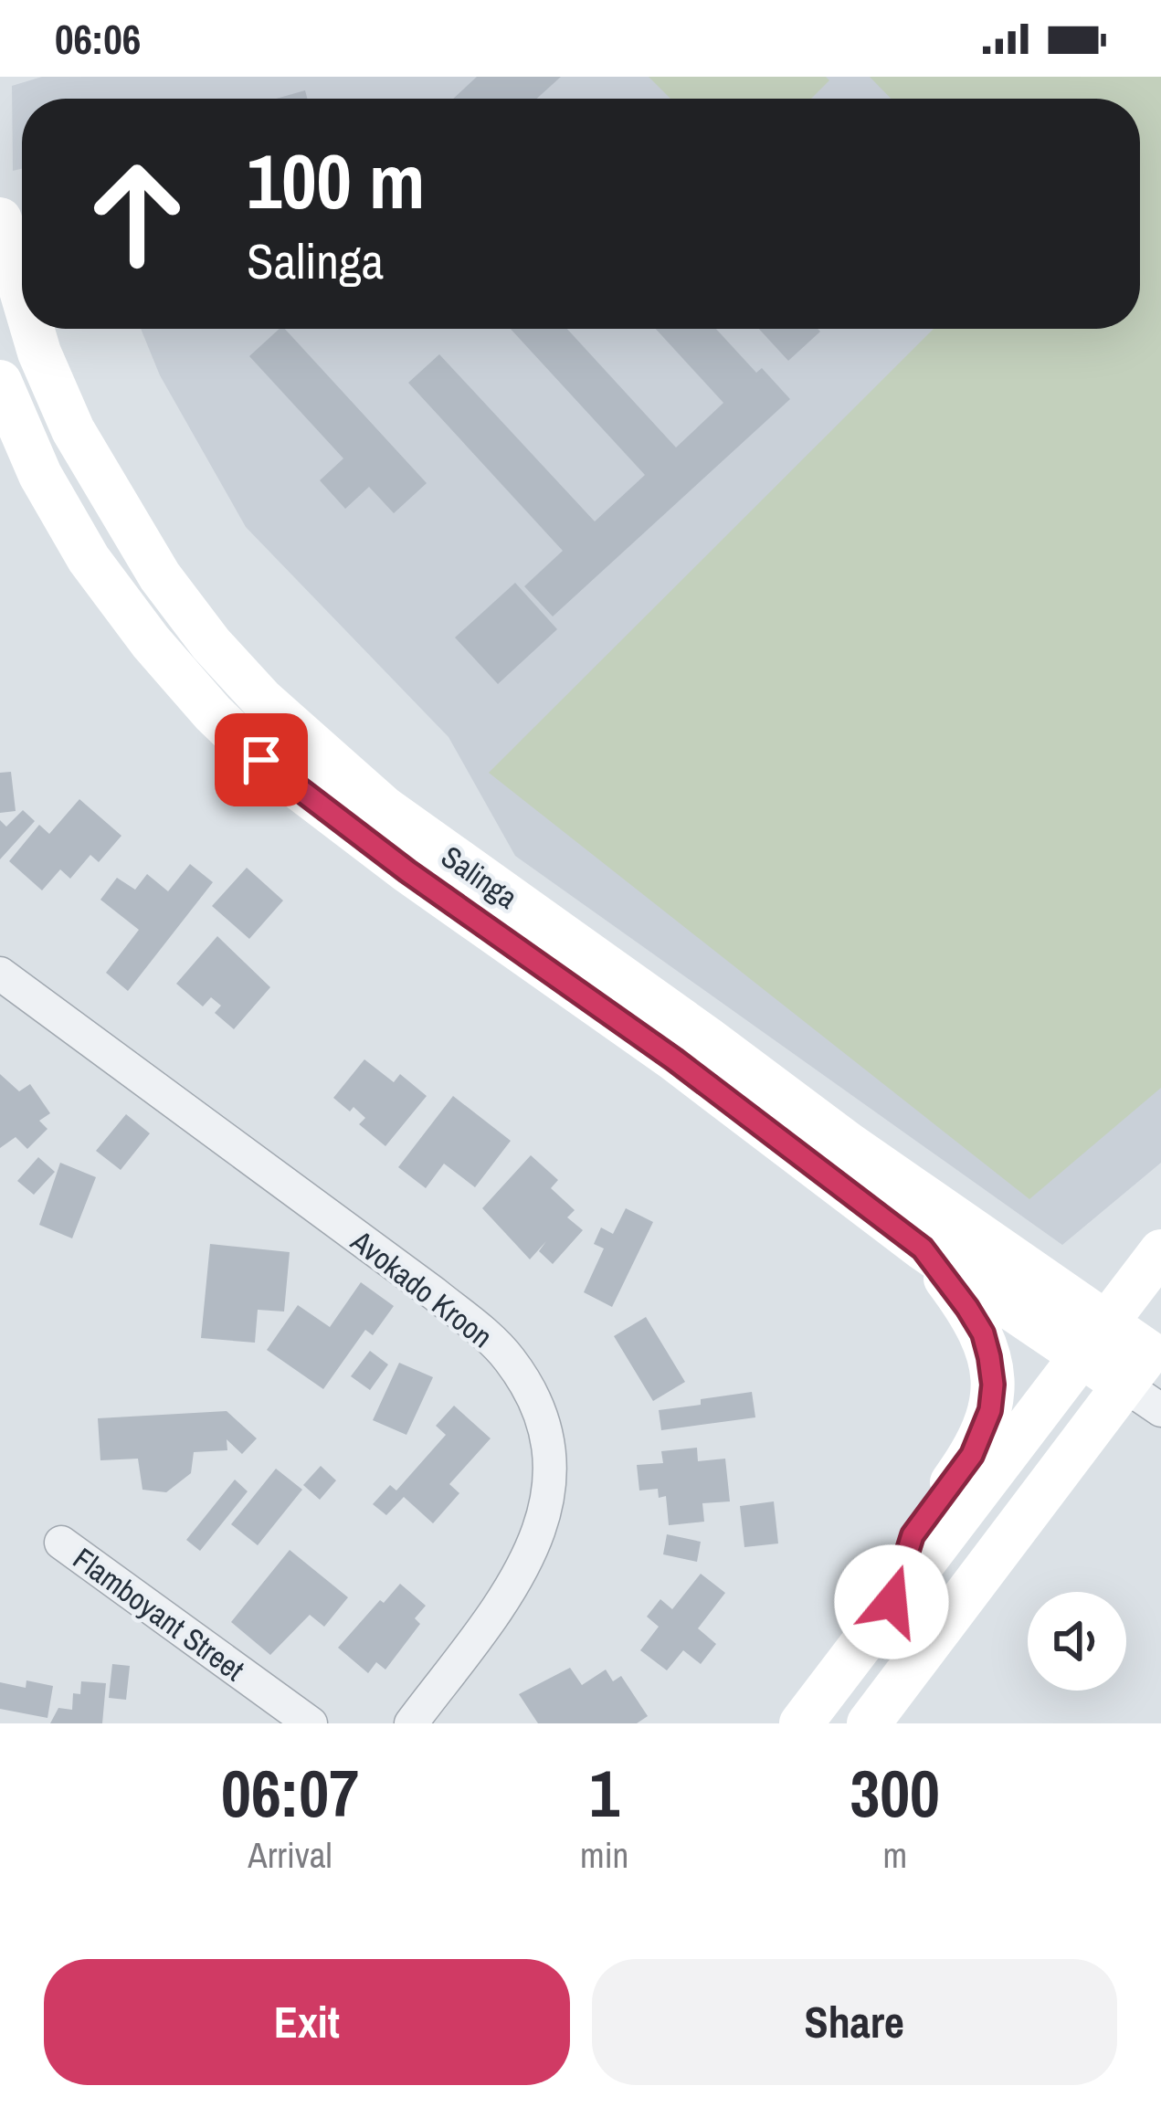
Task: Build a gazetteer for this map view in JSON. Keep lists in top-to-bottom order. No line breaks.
{"streets":{"street":["Salinga","Avokado Kroon","Flamboyant Street"]},"page":{"status":"06:06","turn":["100 m","Salinga"],"eta":["06:07","Arrival","1","min","300","m"],"buttons":["Exit","Share"]}}
